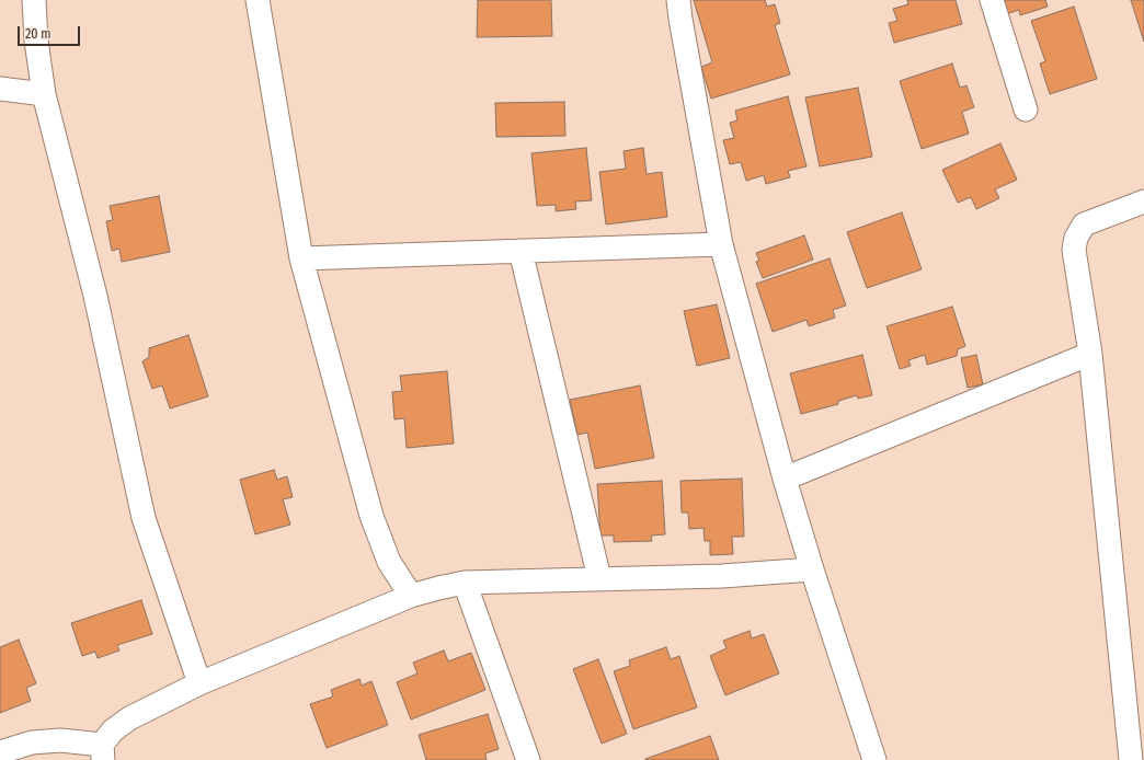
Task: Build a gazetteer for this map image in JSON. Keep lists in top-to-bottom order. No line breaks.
{"scale_bar":"20 m"}
